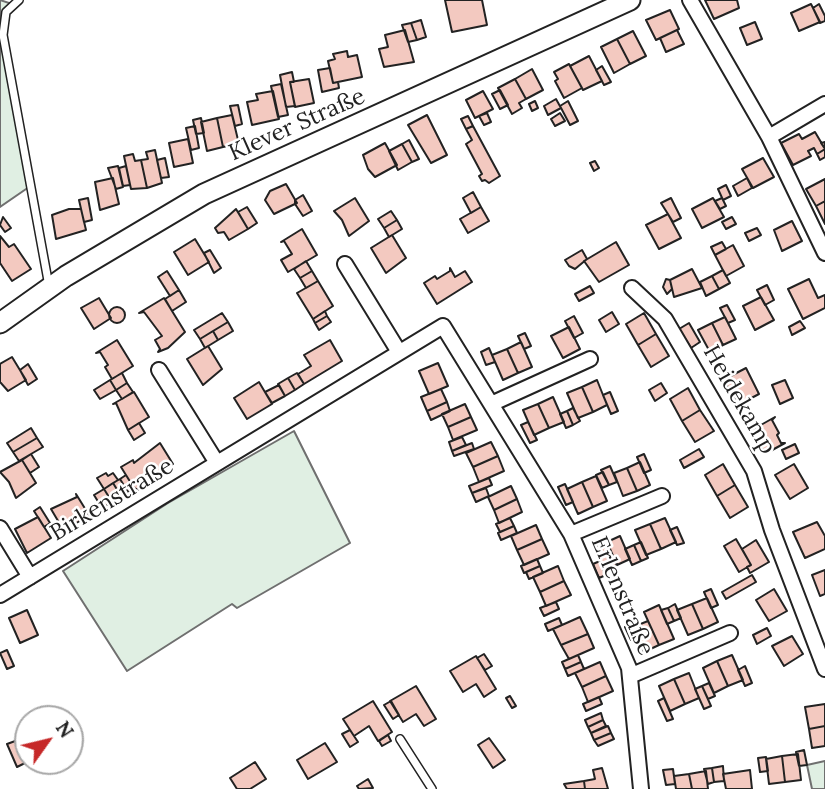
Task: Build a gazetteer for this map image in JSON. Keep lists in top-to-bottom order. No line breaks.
{"streets":{"street":["Klever Straße","Heidekamp","Birkenstraße","Erlenstraße"]},"crossings":[["Birkenstraße","Erlenstraße"]],"north":"top right"}
